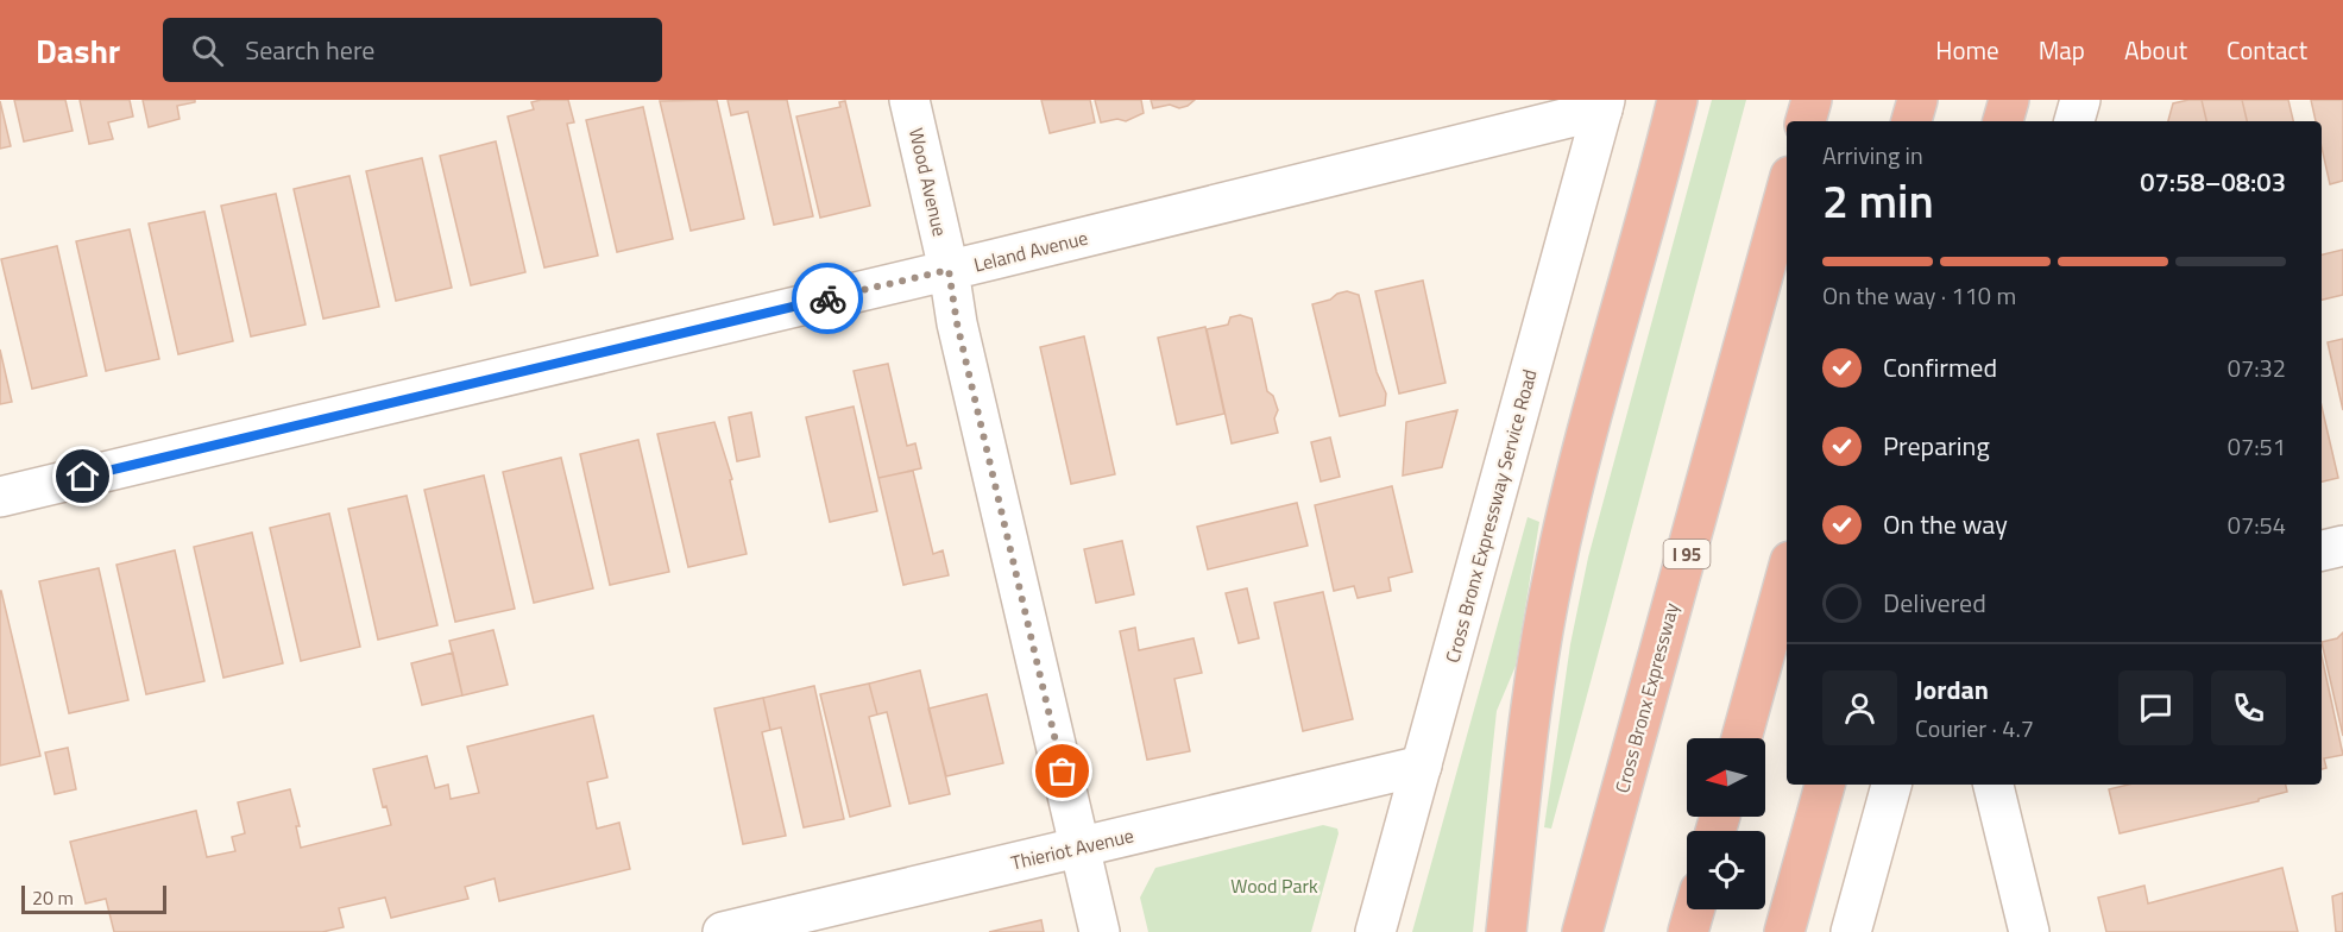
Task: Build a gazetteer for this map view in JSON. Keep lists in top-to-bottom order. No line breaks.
{"streets":{"highway":["I 95","Cross Bronx Expressway"],"street":["Wood Avenue","Leland Avenue","Cross Bronx Expressway Service Road","Thieriot Avenue"]},"crossings":[["Wood Avenue","Leland Avenue"],["Wood Avenue","Thieriot Avenue"],["Leland Avenue","Cross Bronx Expressway Service Road"],["Cross Bronx Expressway Service Road","Thieriot Avenue"]],"parks":["Wood Park"],"scale_bar":"20 m","north":"left","page":{"header":"Dashr","search":"Search here","nav":["Home","Map","About","Contact"],"heading":["2 min","Arriving in","07:58–08:03"],"panel":["Jordan","Courier · 4.7"],"bar":"On the way · 110 m","list":[["Confirmed","07:32"],["Preparing","07:51"],["On the way","07:54"],"Delivered"],"scale":"20 m"}}
